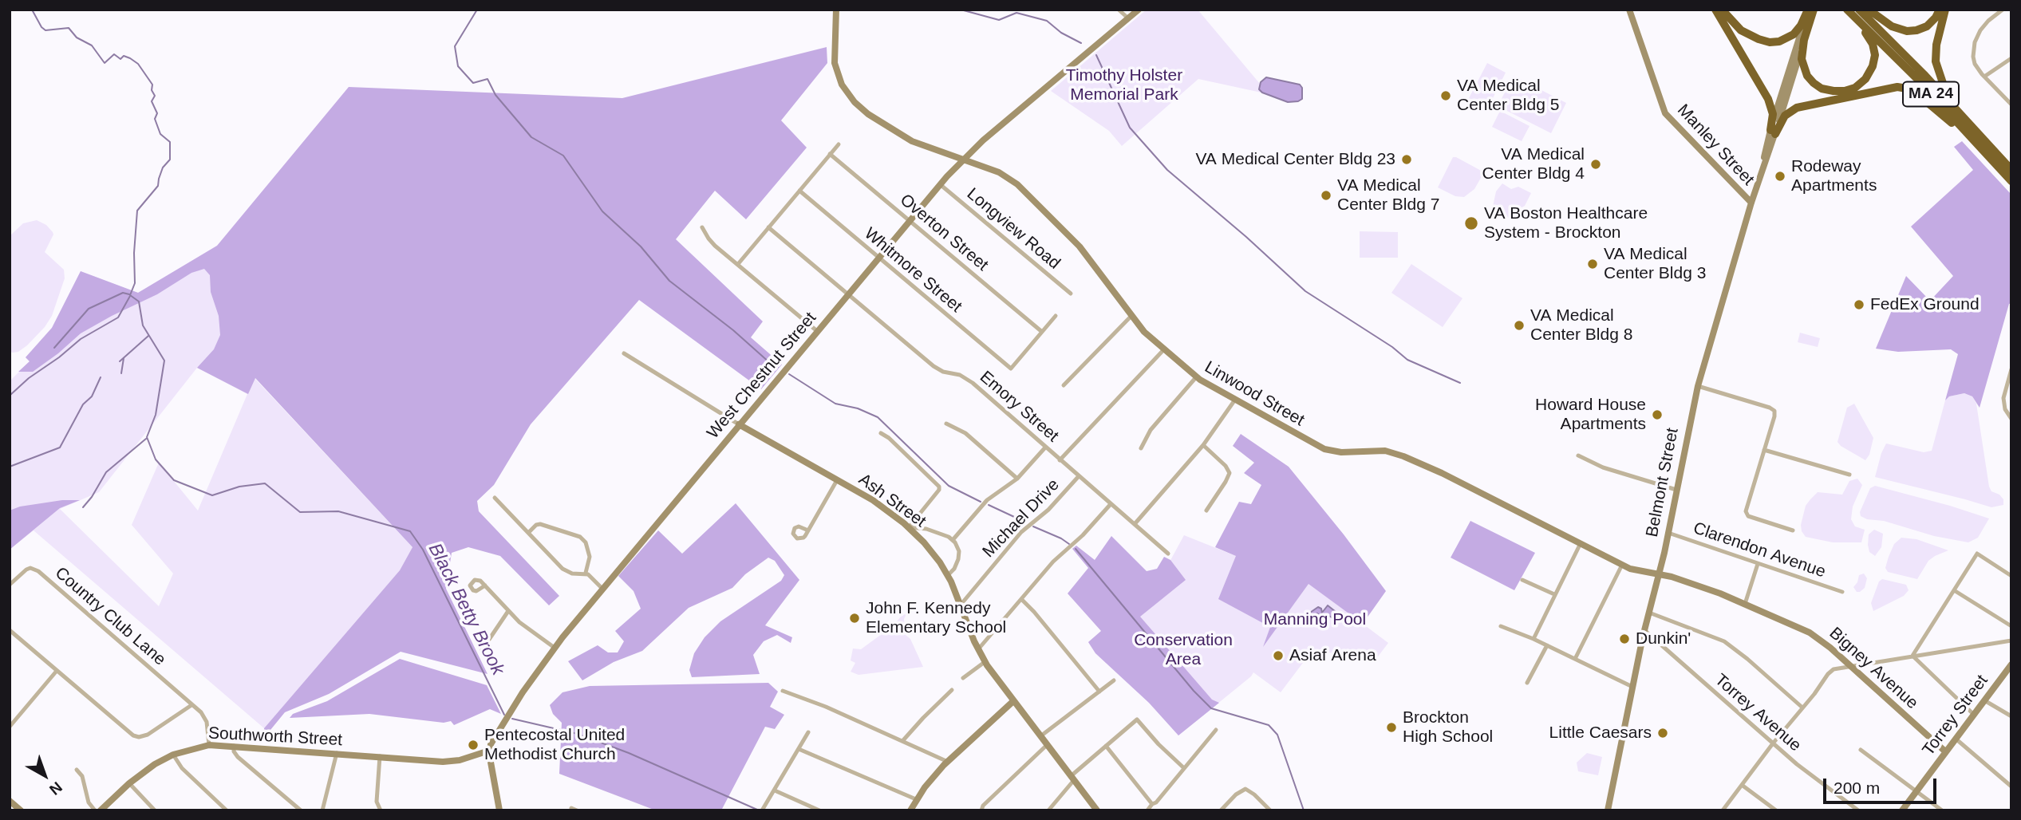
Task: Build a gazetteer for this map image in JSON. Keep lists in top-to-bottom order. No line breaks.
{"streets":{"highway":["MA 24","Belmont Street"],"street":["Manley Street","Longview Road","Overton Street","Whitmore Street","West Chestnut Street","Linwood Street","Emory Street","Ash Street","Michael Drive","Clarendon Avenue","Country Club Lane","Bigney Avenue","Torrey Avenue","Torrey Street","Southworth Street"]},"crossings":[["Manley Street","Belmont Street"],["Longview Road","West Chestnut Street"],["Overton Street","Whitmore Street"],["Overton Street","West Chestnut Street"],["Whitmore Street","West Chestnut Street"],["West Chestnut Street","Linwood Street"],["West Chestnut Street","Emory Street"],["West Chestnut Street","Ash Street"],["West Chestnut Street","Southworth Street"],["Linwood Street","Belmont Street"],["Linwood Street","Bigney Avenue"],["Emory Street","Michael Drive"],["Belmont Street","Clarendon Avenue"],["Belmont Street","Bigney Avenue"],["Belmont Street","Torrey Avenue"],["Ash Street","Michael Drive"],["Country Club Lane","Southworth Street"],["Bigney Avenue","Torrey Street"]],"water":["Black Betty Brook"],"parks":["Timothy Holster Memorial Park","Manning Pool","Conservation Area"],"places":["VA Medical Center Bldg 5","VA Medical Center Bldg 23","VA Medical Center Bldg 4","Rodeway Apartments","VA Medical Center Bldg 7","VA Boston Healthcare System - Brockton","VA Medical Center Bldg 3","FedEx Ground","VA Medical Center Bldg 8","Howard House Apartments","John F. Kennedy Elementary School","Dunkin'","Asiaf Arena","Brockton High School","Little Caesars","Pentecostal United Methodist Church"],"scale_bar":"200 m","north":"bottom right"}
